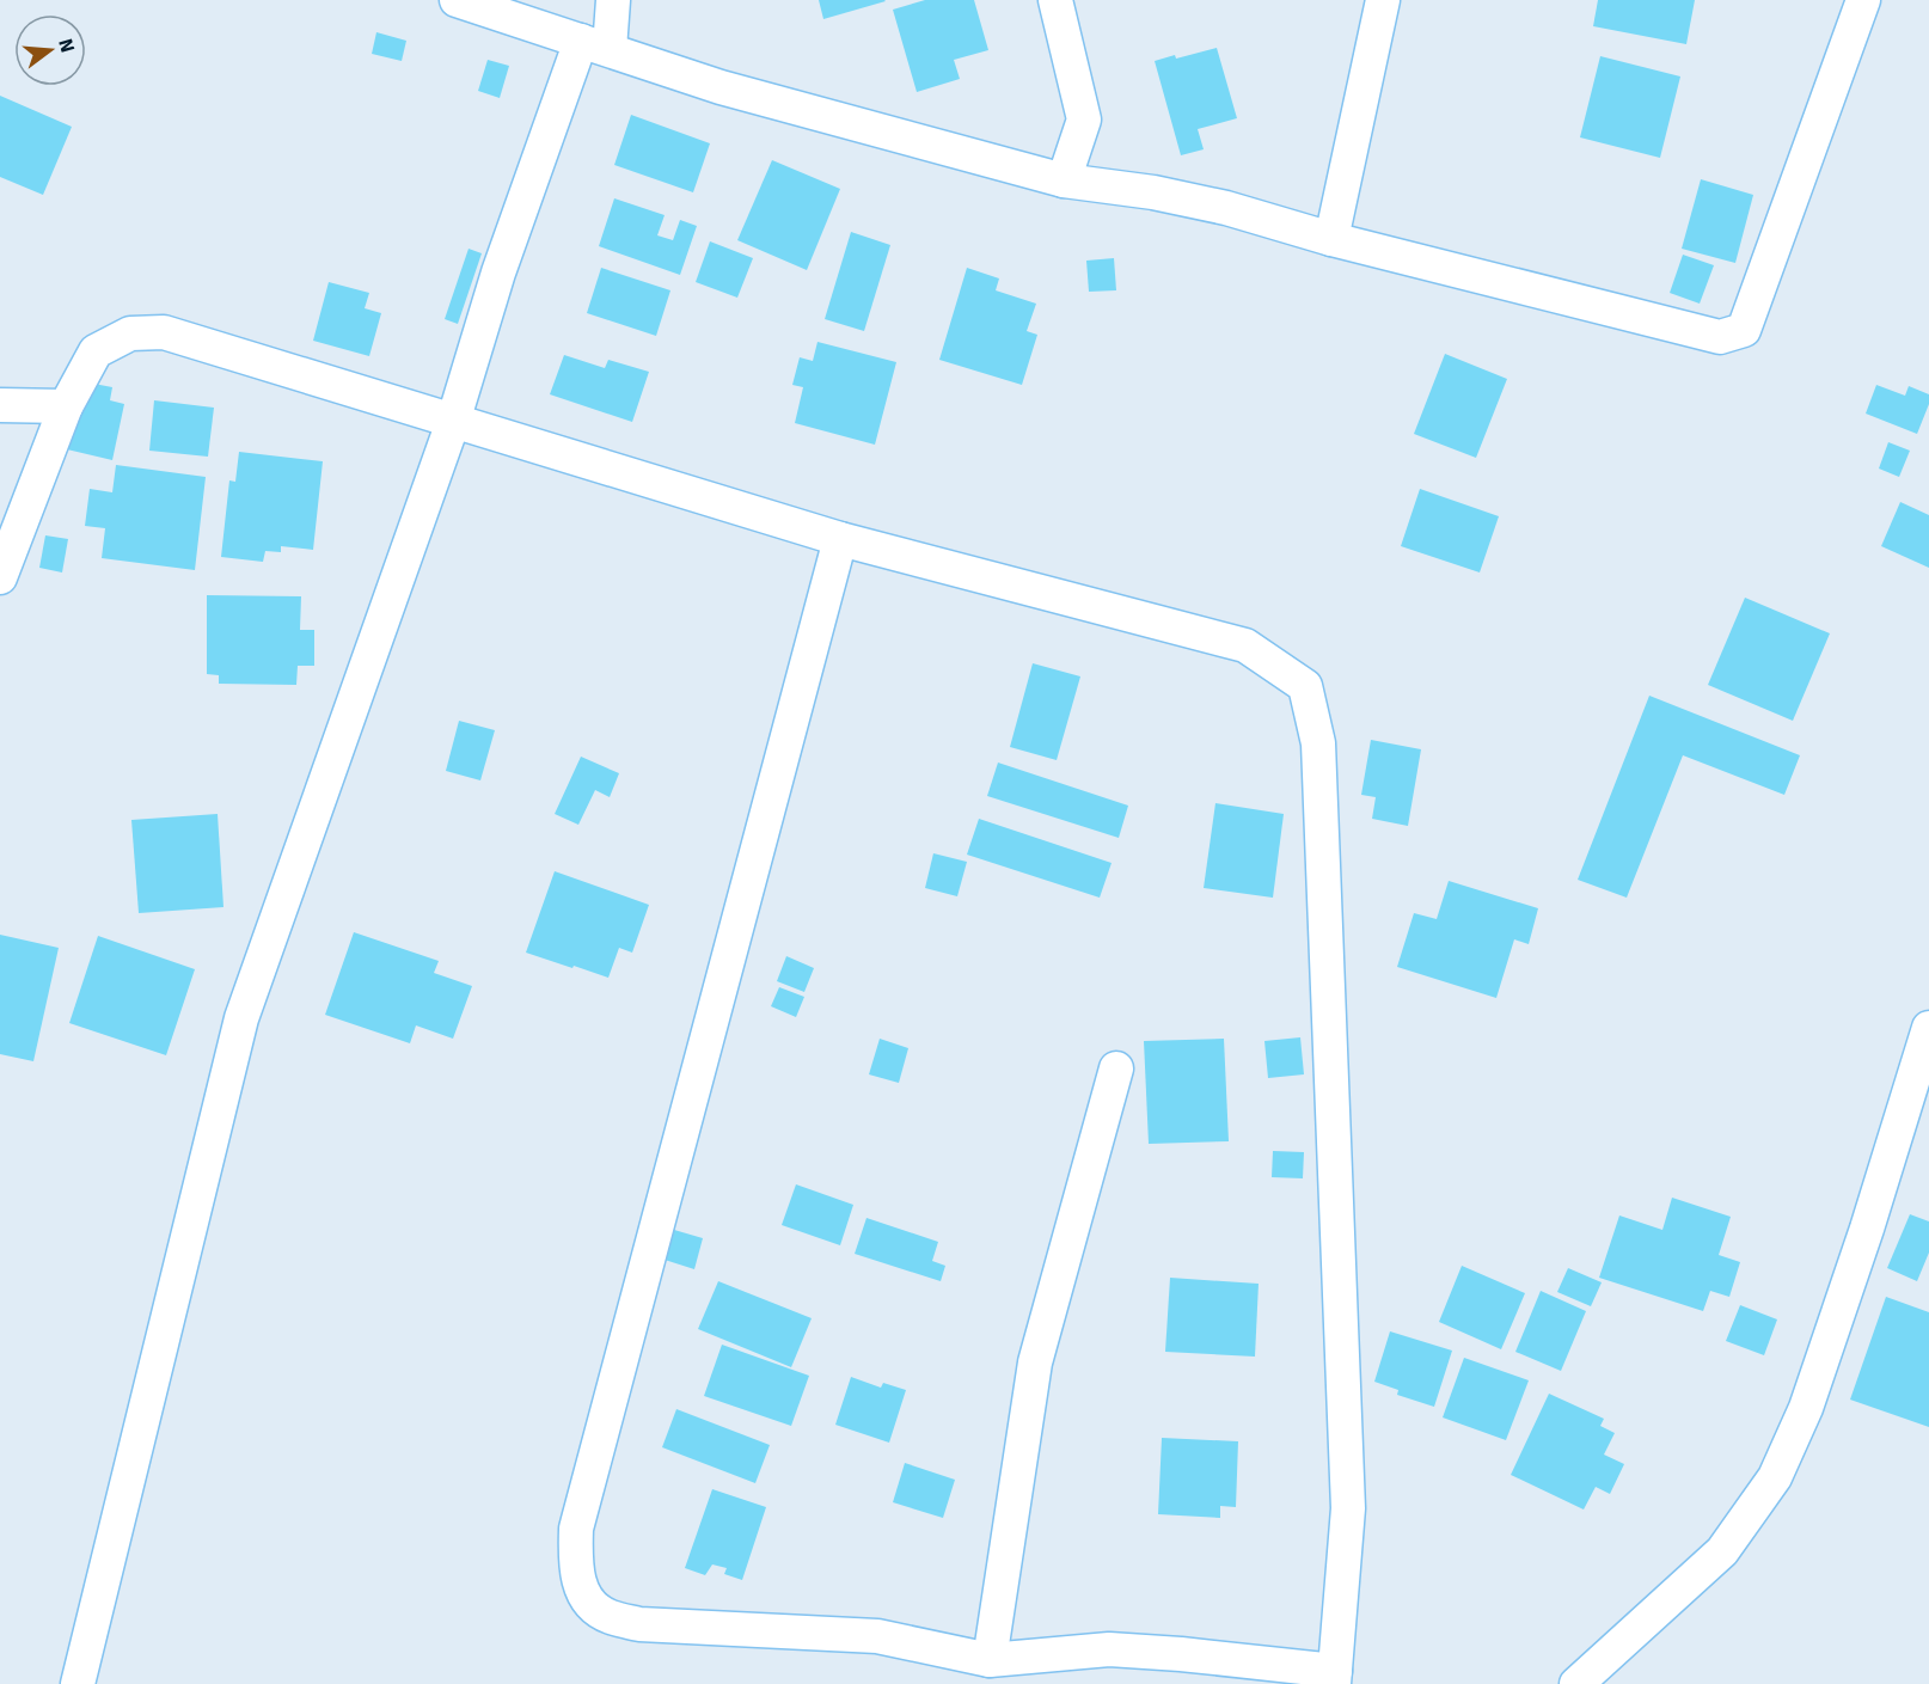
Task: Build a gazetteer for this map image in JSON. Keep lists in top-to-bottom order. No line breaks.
{"north":"right"}
